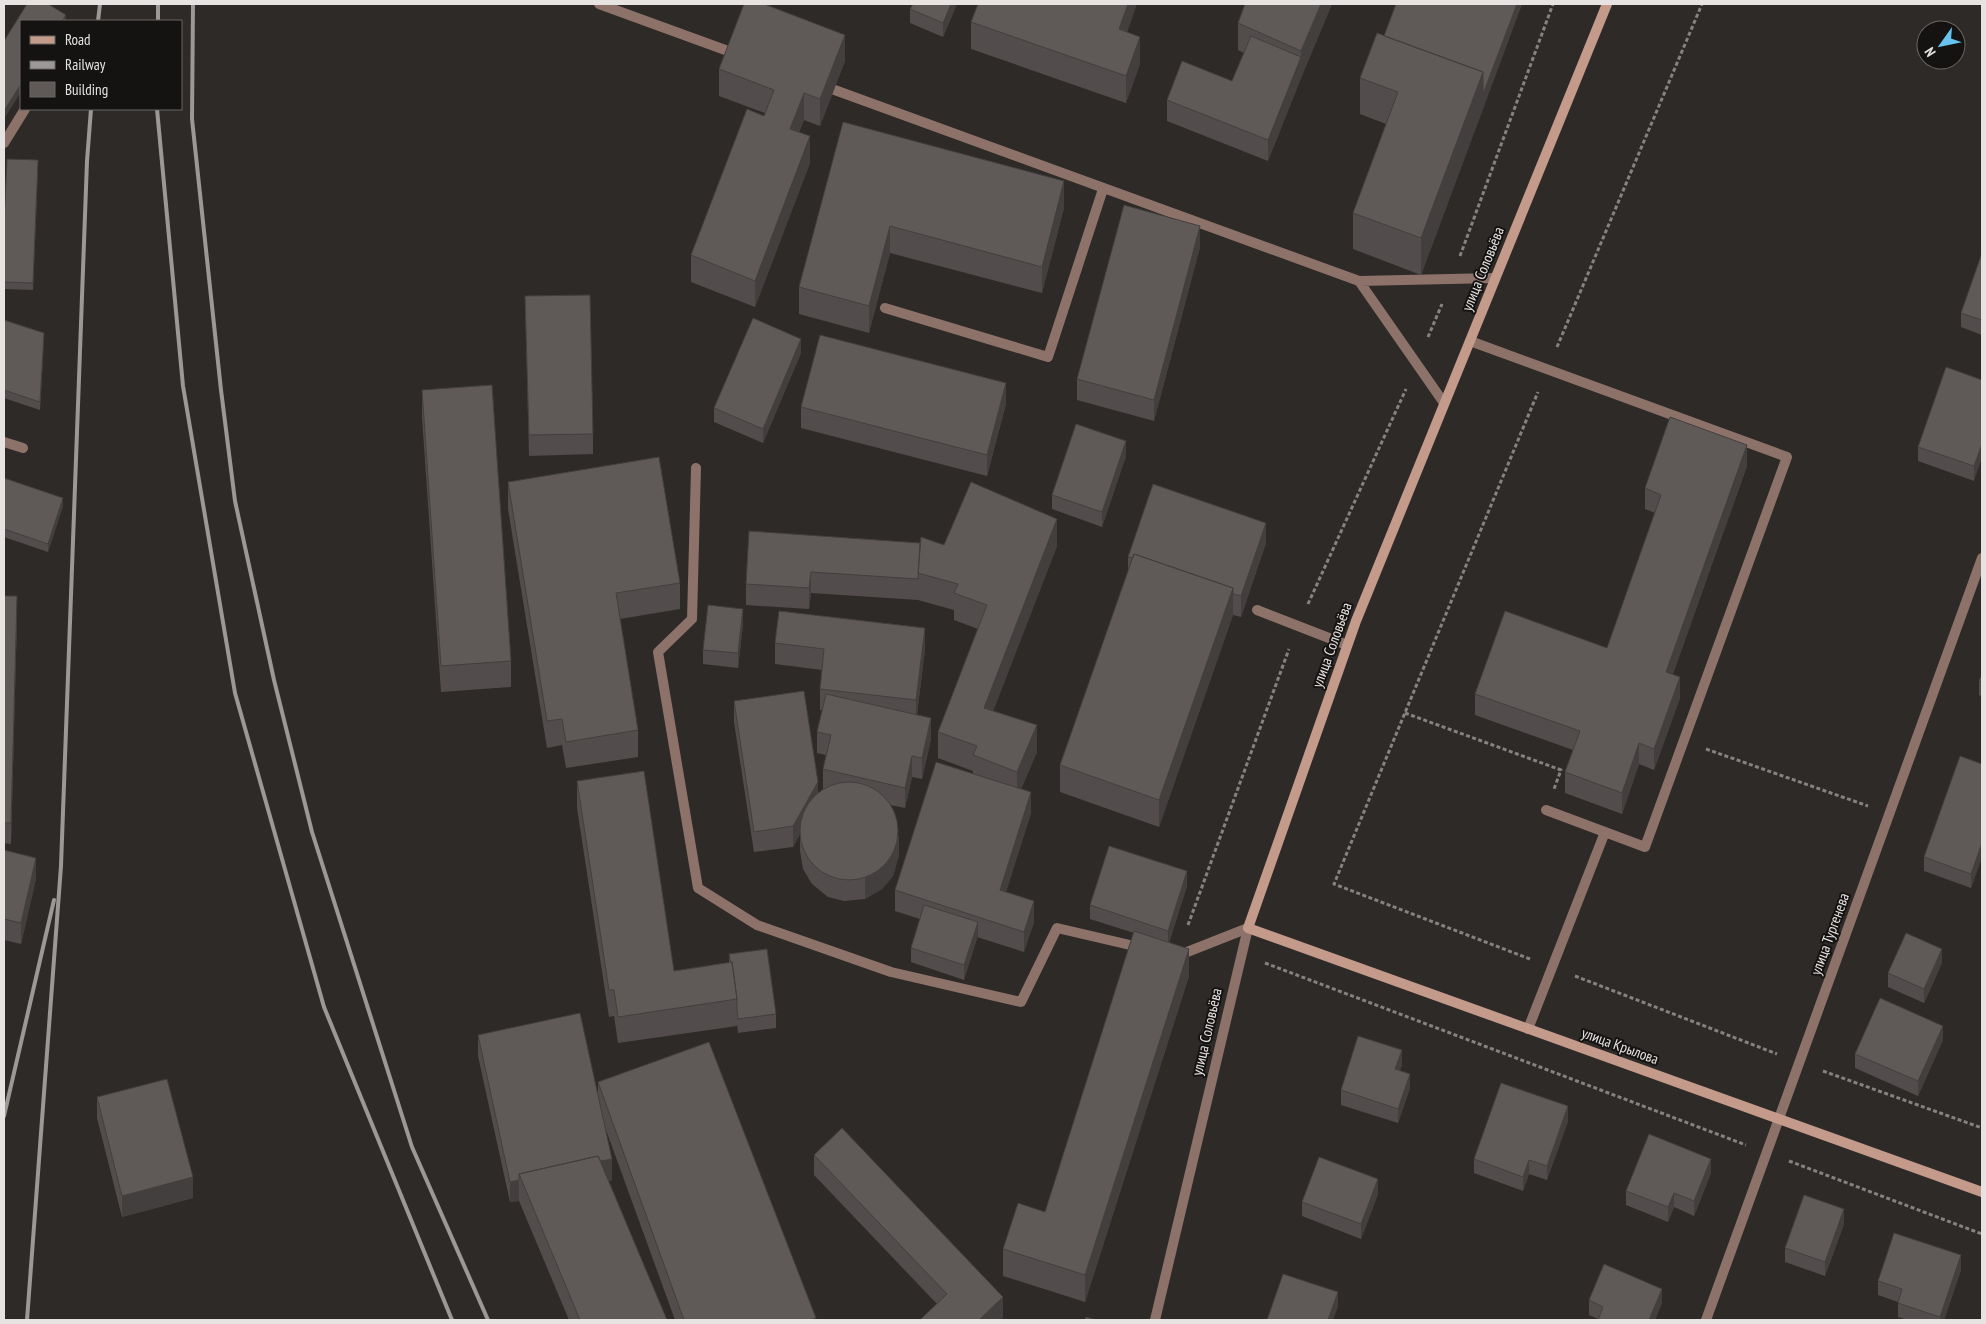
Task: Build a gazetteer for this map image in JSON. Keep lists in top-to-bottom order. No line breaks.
{"streets":{"main road":["улица Соловьёва","улица Крылова"],"street":["улица Тургенева"]},"crossings":[["улица Соловьёва","улица Крылова"],["улица Тургенева","улица Крылова"]],"legend":["Road","Railway","Building"],"north":"bottom left"}
